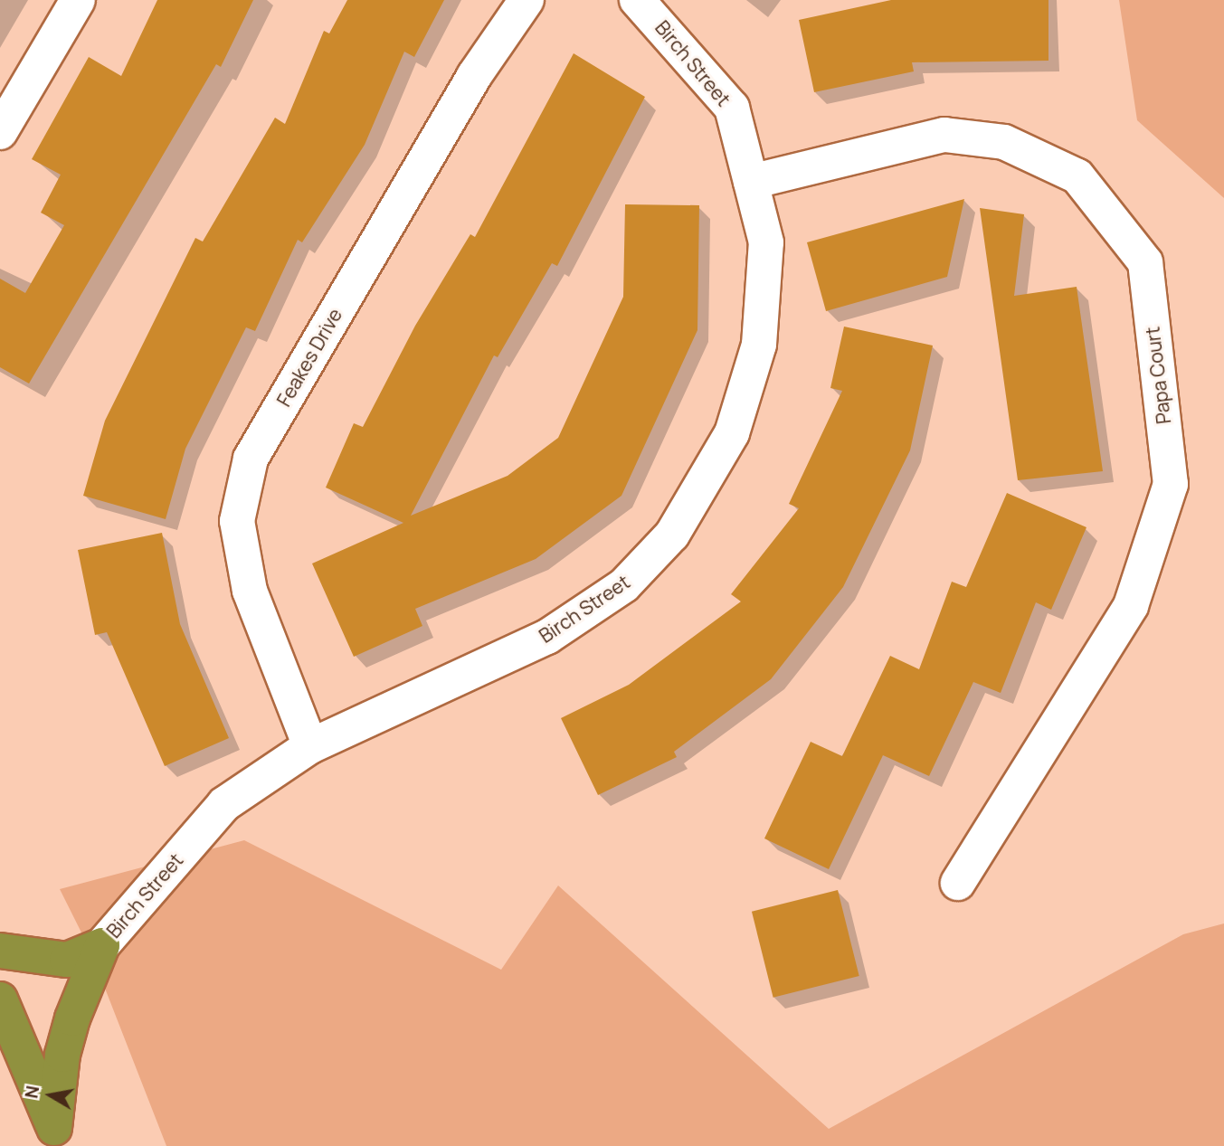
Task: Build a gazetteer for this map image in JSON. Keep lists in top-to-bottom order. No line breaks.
{"streets":{"street":["Birch Street","Feakes Drive","Papa Court"]},"crossings":[["Birch Street","Feakes Drive"],["Birch Street","Papa Court"]],"north":"left"}
